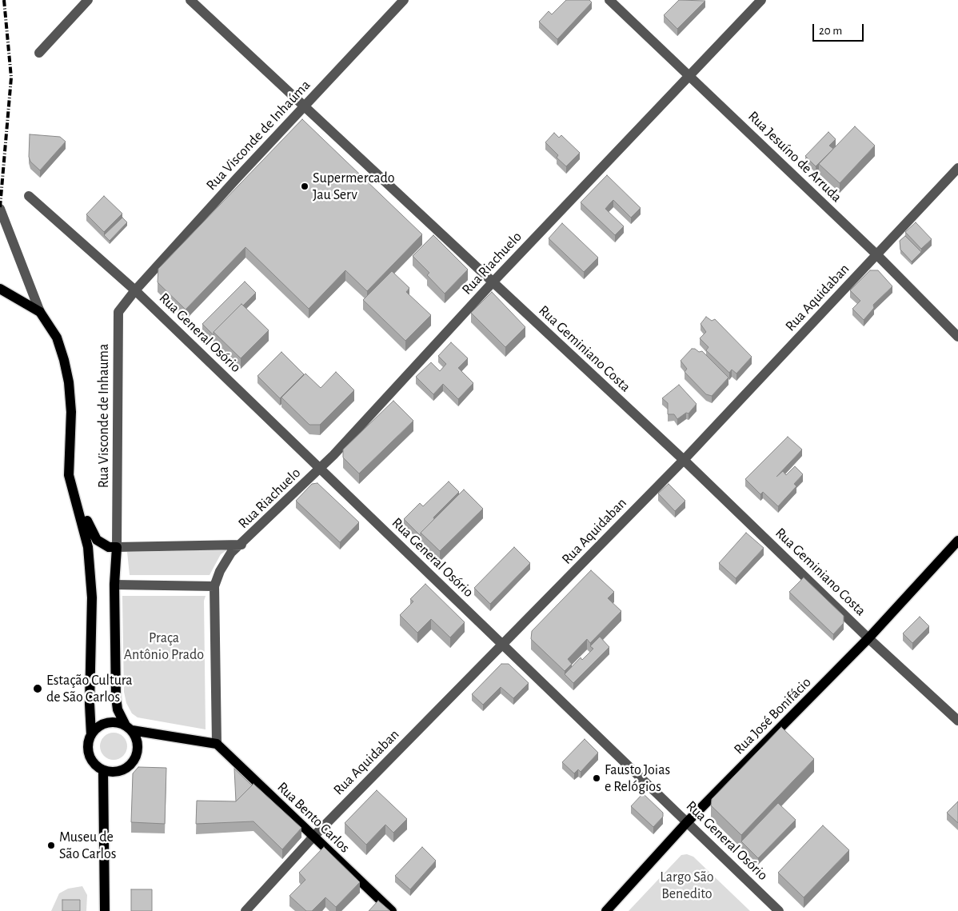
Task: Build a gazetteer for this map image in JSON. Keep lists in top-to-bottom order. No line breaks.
{"streets":{"main road":["Rua José Bonifácio","Rua Bento Carlos"],"street":["Rua Visconde de Inhaúma","Rua Jesuíno de Arruda","Rua Riachuelo","Rua Aquidaban","Rua General Osório","Rua Geminiano Costa","Rua Visconde de Inhauma"]},"crossings":[["Rua Visconde de Inhaúma","Rua General Osório"],["Rua Visconde de Inhaúma","Rua Geminiano Costa"],["Rua Visconde de Inhaúma","Rua Visconde de Inhauma"],["Rua Jesuíno de Arruda","Rua Riachuelo"],["Rua Jesuíno de Arruda","Rua Aquidaban"],["Rua Riachuelo","Rua General Osório"],["Rua Riachuelo","Rua Geminiano Costa"],["Rua Aquidaban","Rua General Osório"],["Rua Aquidaban","Rua Geminiano Costa"],["Rua Aquidaban","Rua Bento Carlos"],["Rua General Osório","Rua Visconde de Inhauma"],["Rua General Osório","Rua José Bonifácio"],["Rua Geminiano Costa","Rua José Bonifácio"]],"parks":["Praça Antônio Prado","Largo São Benedito"],"places":["Supermercado Jau Serv","Estação Cultura de São Carlos","Fausto Joias e Relógios","Museu de São Carlos"],"scale_bar":"20 m"}
